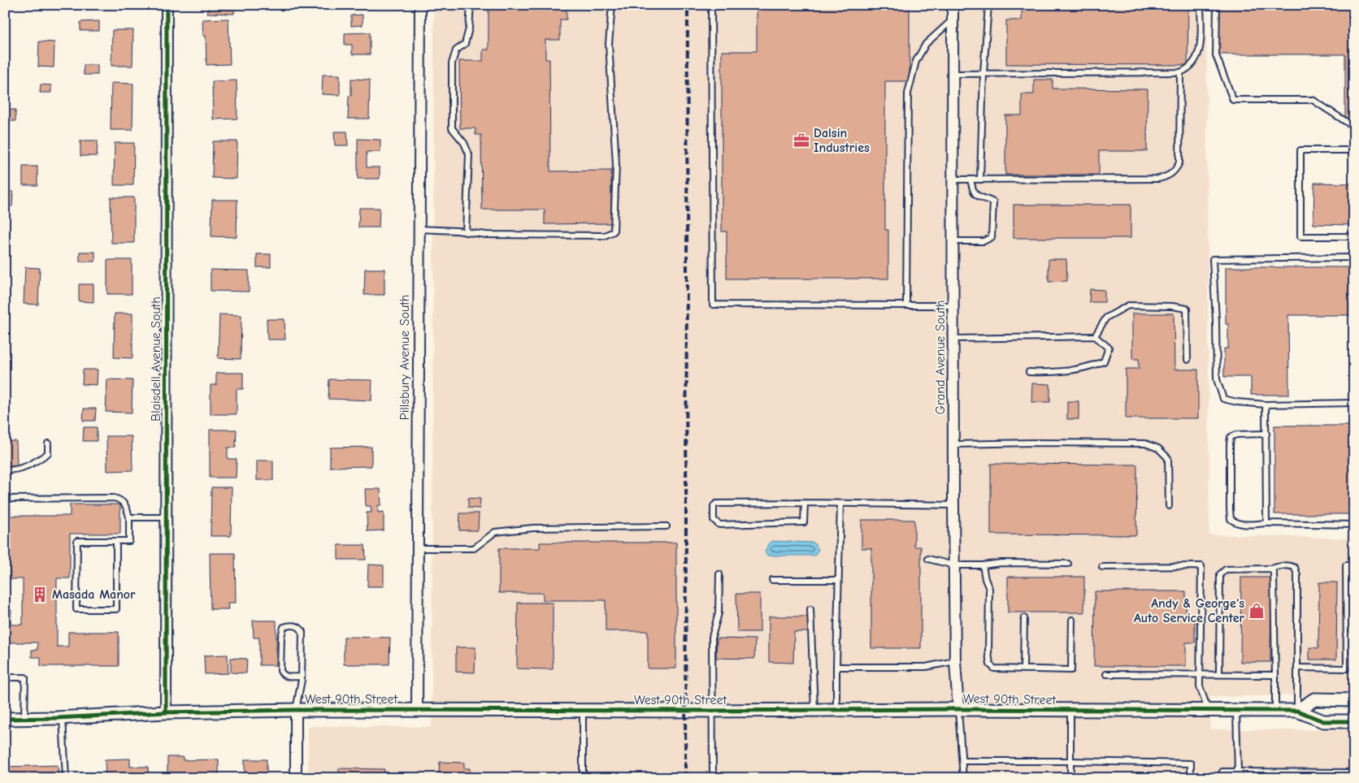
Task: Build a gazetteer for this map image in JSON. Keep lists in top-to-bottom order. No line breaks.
{"streets":{"street":["Pillsbury Avenue South","Grand Avenue South","Blaisdell Avenue South","West 90th Street"]},"crossings":[["Pillsbury Avenue South","West 90th Street"],["Grand Avenue South","West 90th Street"],["Blaisdell Avenue South","West 90th Street"]],"places":{"office":["Dalsin Industries"],"building":["Masada Manor"],"shop":["Andy & George's Auto Service Center"]}}
